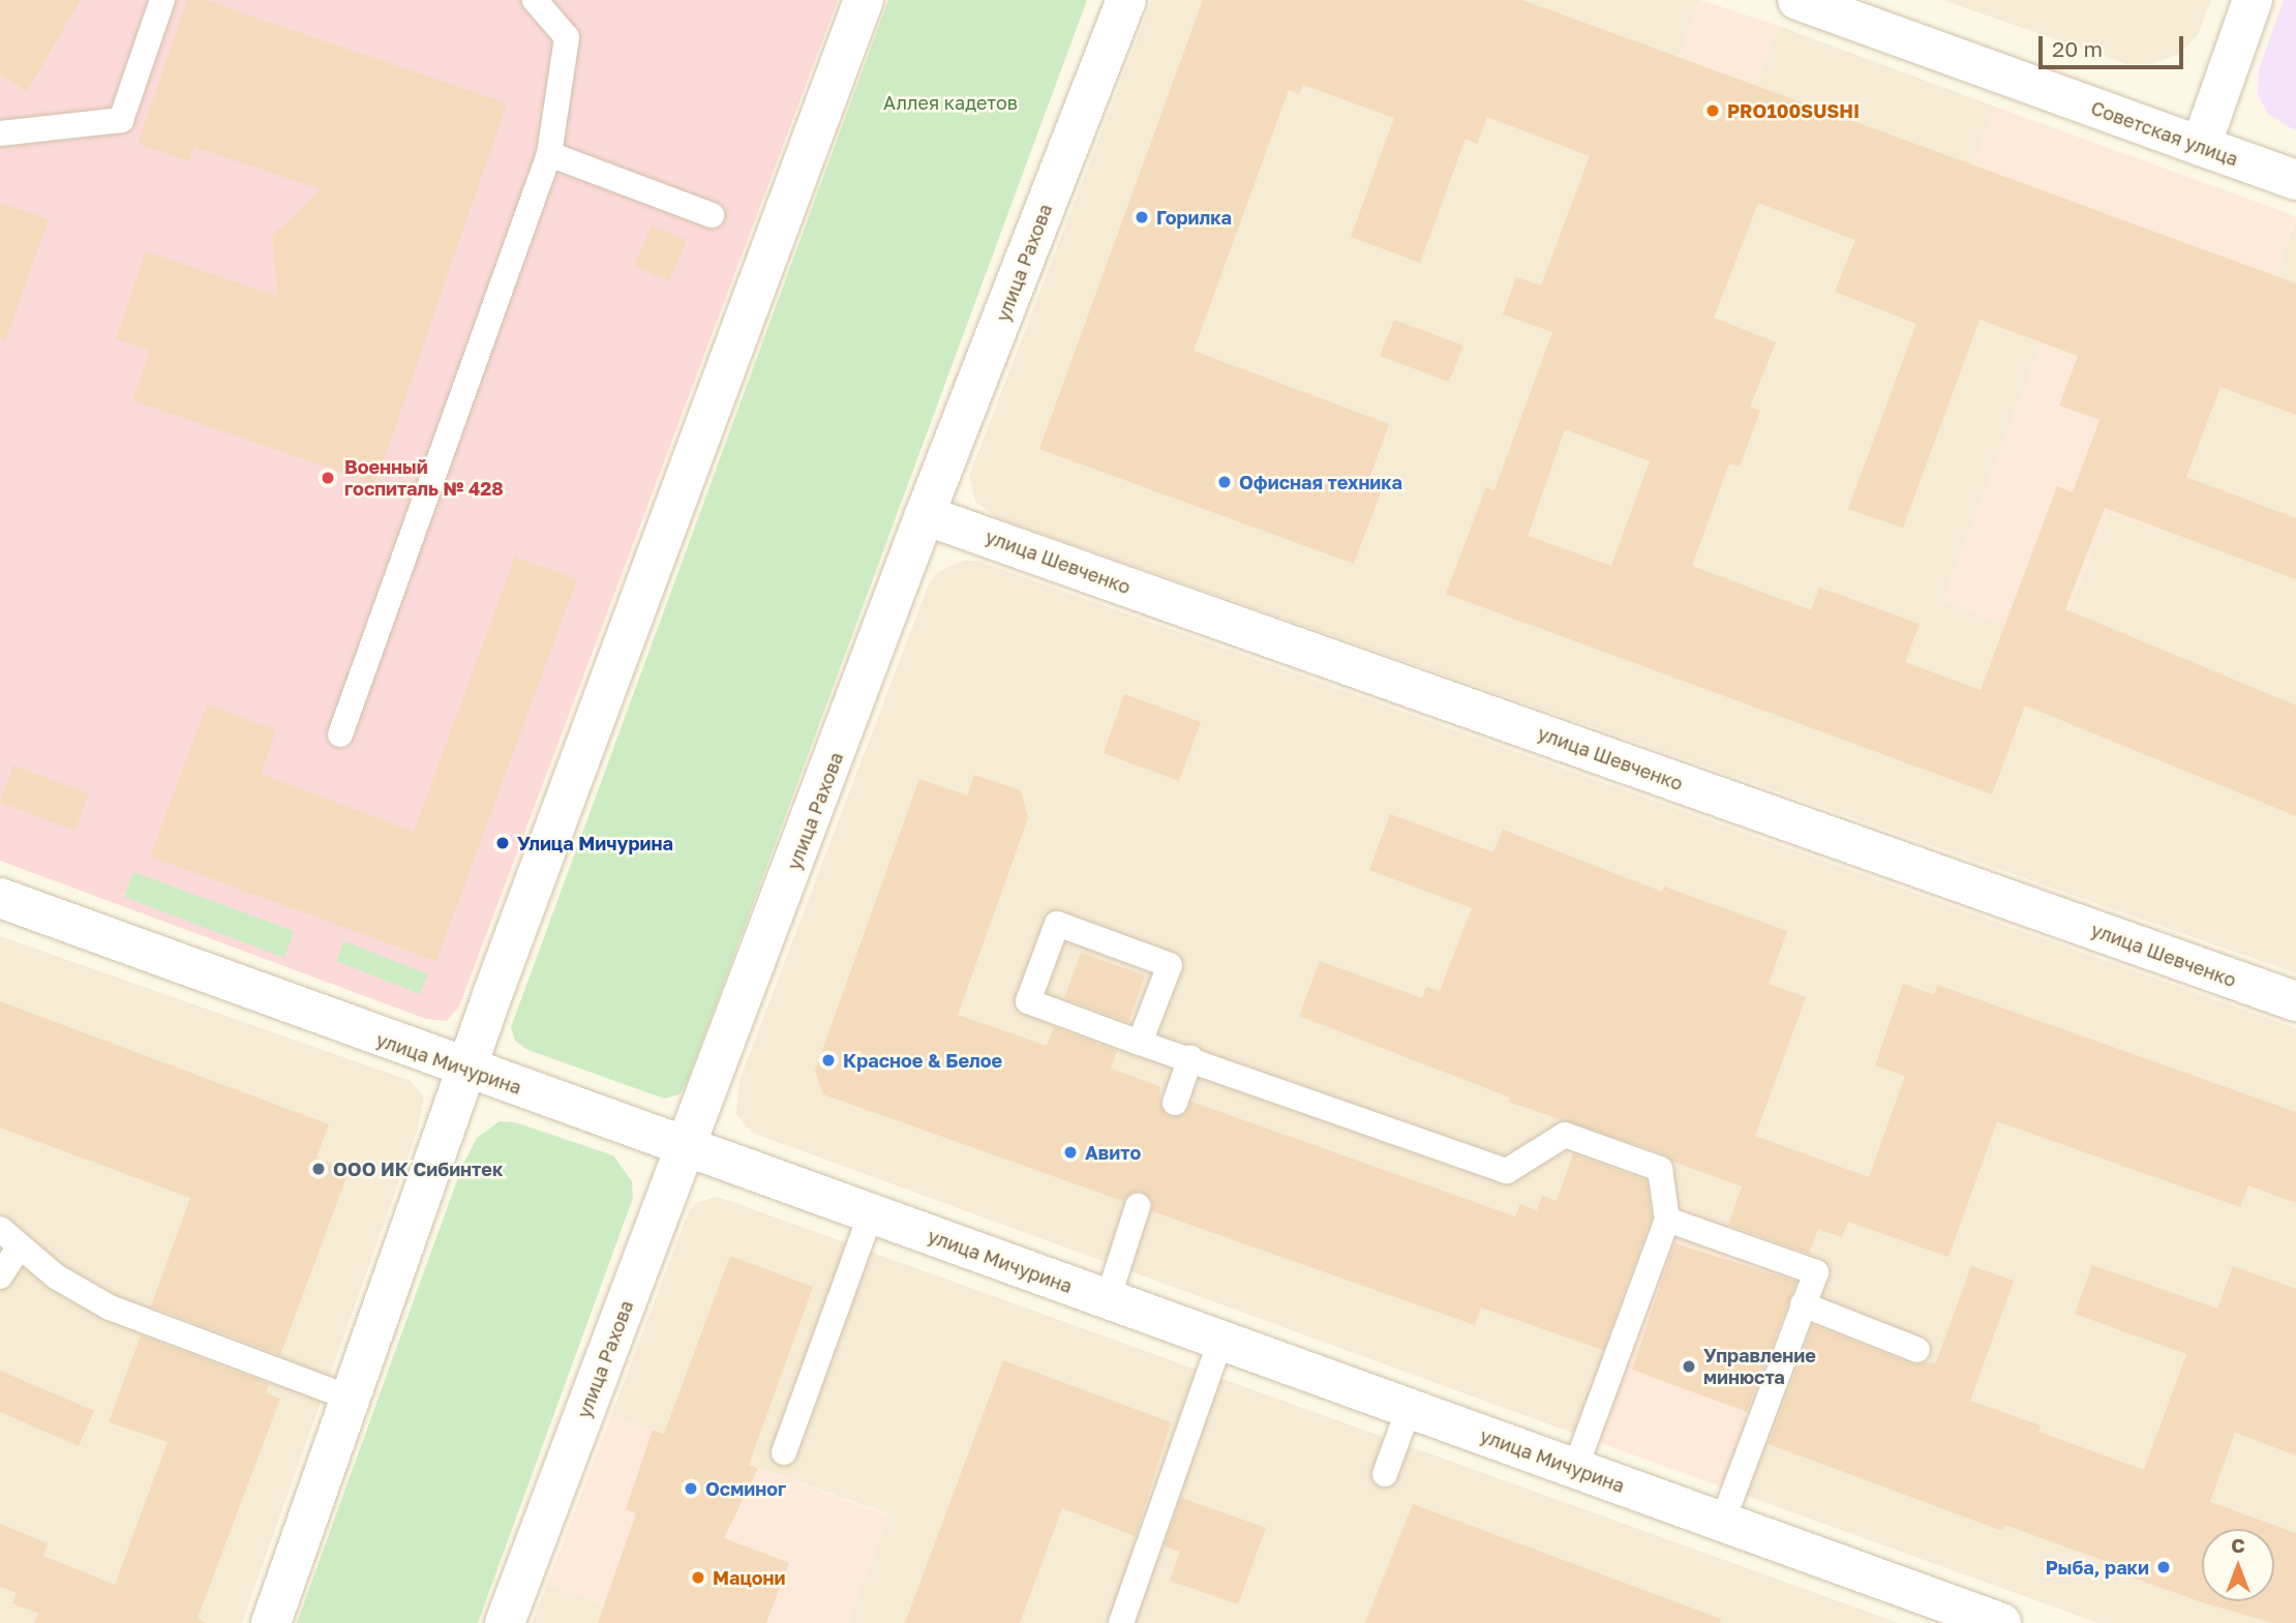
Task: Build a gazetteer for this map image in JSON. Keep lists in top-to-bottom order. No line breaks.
{"streets":{"street":["Советская улица","улица Рахова","улица Шевченко","улица Мичурина"]},"crossings":[["улица Рахова","улица Шевченко"],["улица Рахова","улица Мичурина"]],"parks":["Аллея кадетов"],"places":["PRO100SUSHI","Горилка","Военный госпиталь № 428","Офисная техника","Улица Мичурина","Красное & Белое","Авито","ООО ИК Сибинтек","Управление минюста","Осминог","Рыба, раки","Мацони"],"scale_bar":"20 m","north":"top"}
